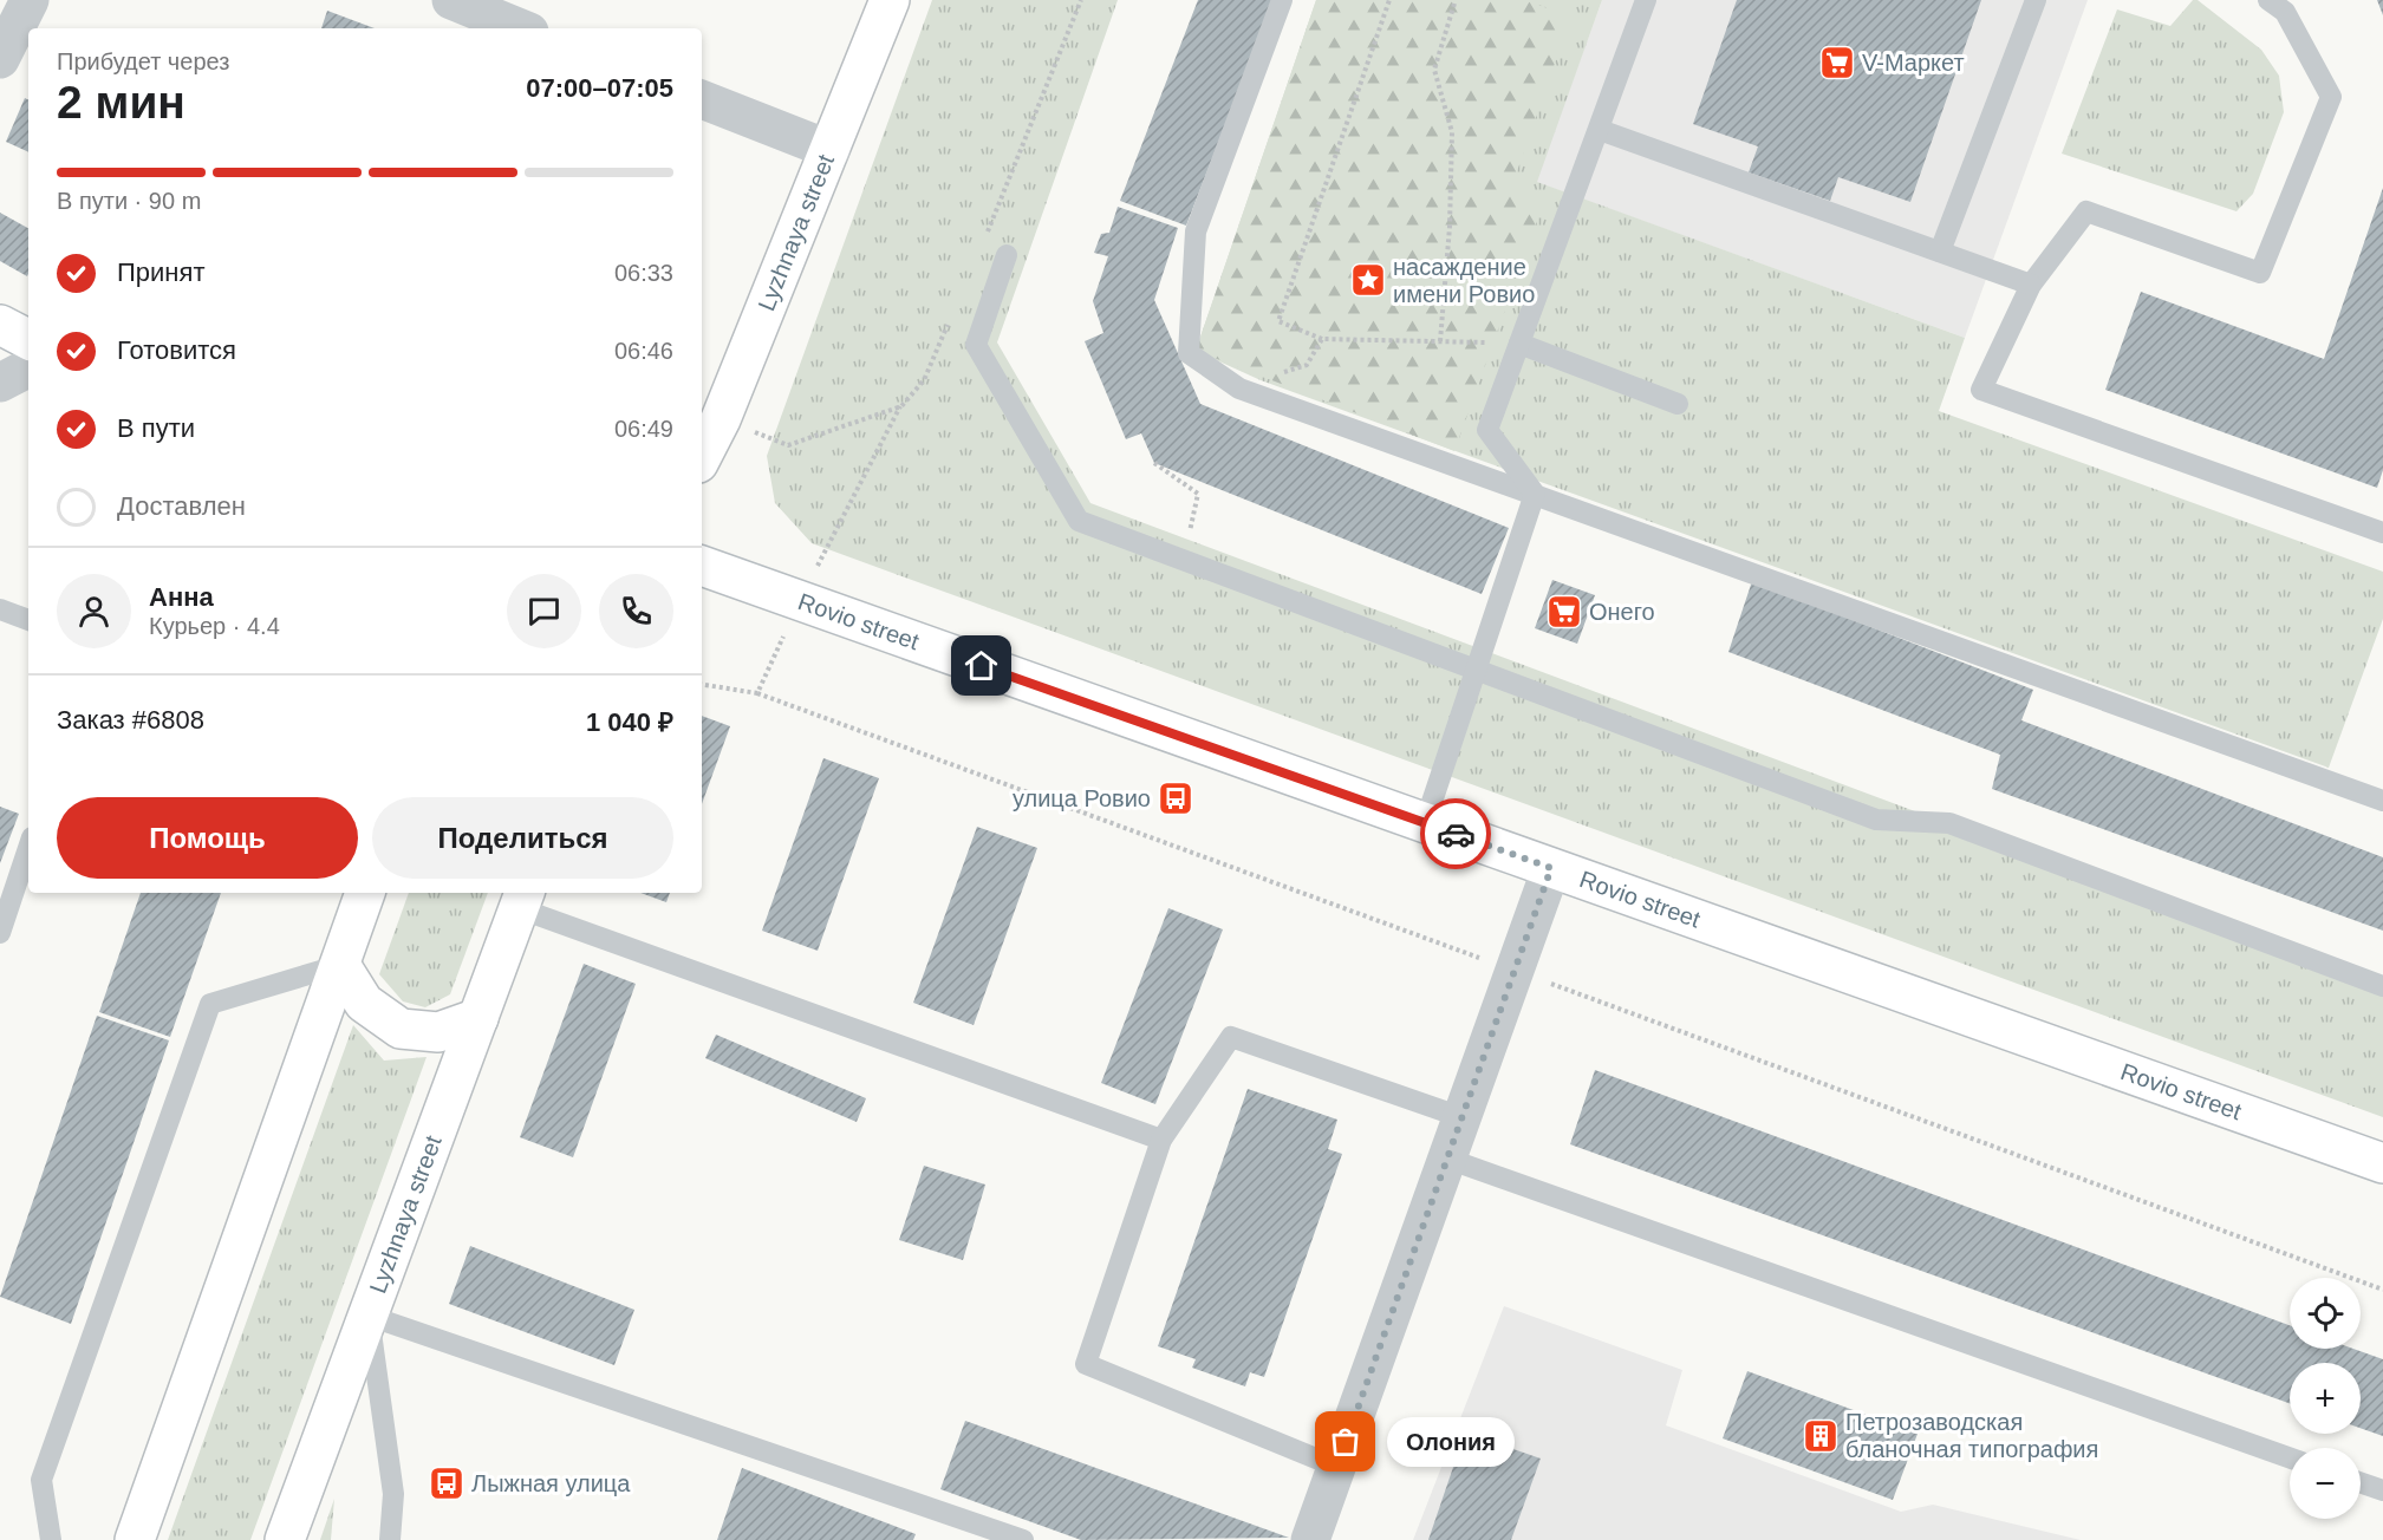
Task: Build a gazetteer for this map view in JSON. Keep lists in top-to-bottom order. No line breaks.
{"streets":{"main road":["Lyzhnaya street","Rovio street"]},"places":{"supermarket":["V-Маркет","Онего"],"place":["насаждение имени Ровио"],"bus stop":["улица Ровио","Лыжная улица"],"building":["Петрозаводская бланочная типография"],"other":["Олония"]},"page":{"heading":["2 мин","Прибудет через","07:00–07:05"],"panel":["Анна","Курьер · 4.4","Заказ #6808","1 040 ₽"],"bar":"В пути · 90 m","list":[["Принят","06:33"],["Готовится","06:46"],["В пути","06:49"],"Доставлен"],"buttons":["Помощь","Поделиться"],"map_buttons":["+","−"],"bubble":"Олония"}}
